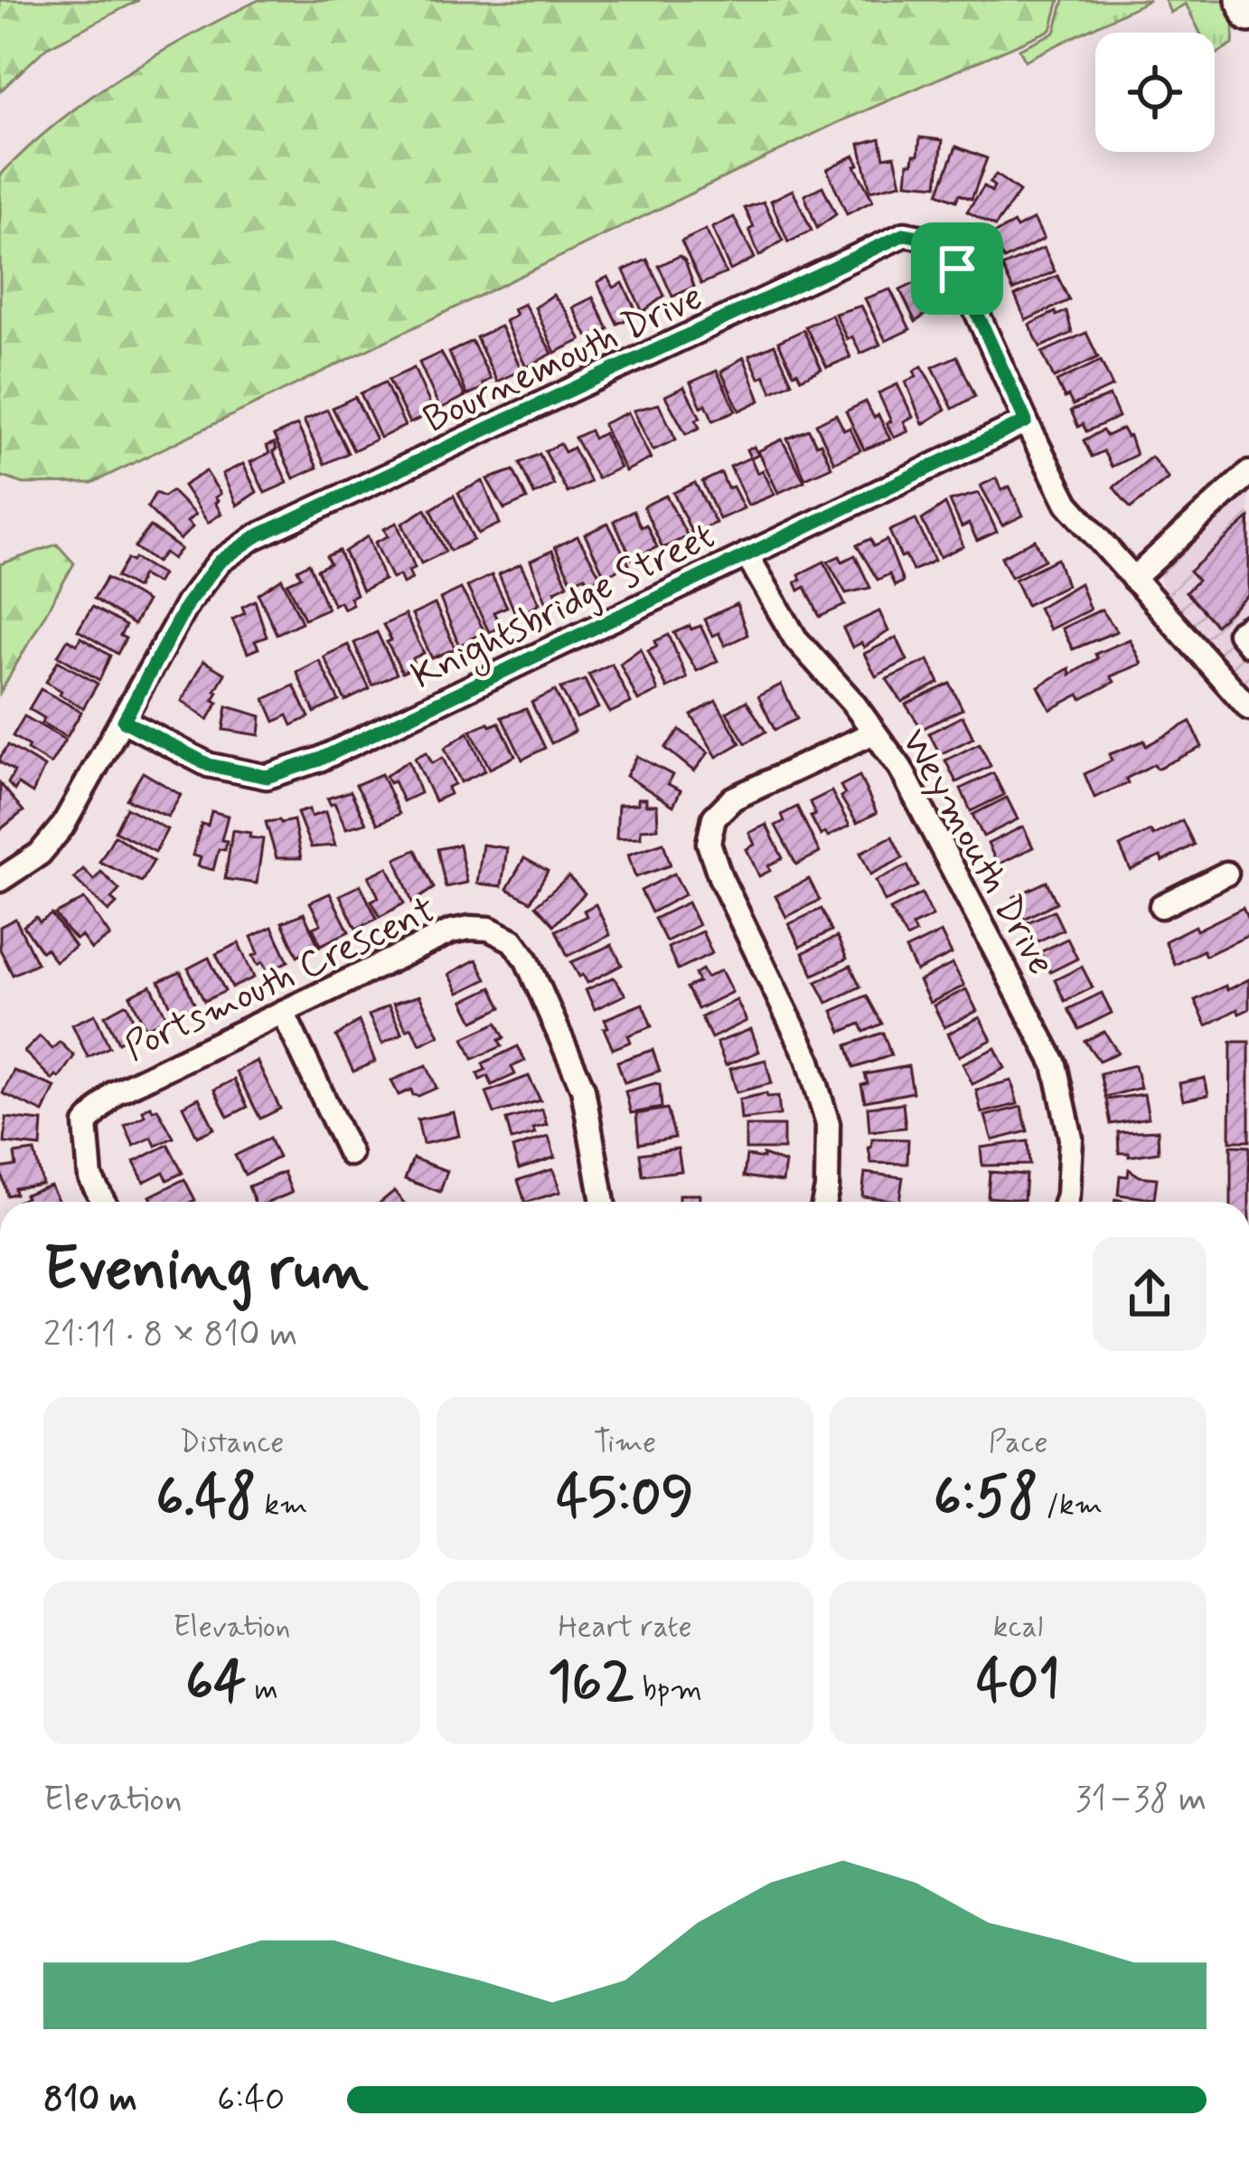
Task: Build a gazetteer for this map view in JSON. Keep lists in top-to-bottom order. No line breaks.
{"streets":{"street":["Bournemouth Drive","Knightsbridge Street","Weymouth Drive","Portsmouth Crescent"]},"crossings":[["Bournemouth Drive","Knightsbridge Street"],["Knightsbridge Street","Weymouth Drive"]],"page":{"heading":["Evening run","21:11 · 8 × 810 m"],"stats":[["Distance","6.48 km"],["Time","45:09"],["Pace","6:58 /km"],["Elevation","64 m"],["Heart rate","162 bpm"],["kcal","401"]],"chart":["Elevation","31–38 m"],"list":[{"name":"810 m","note":"6:40"}]}}
